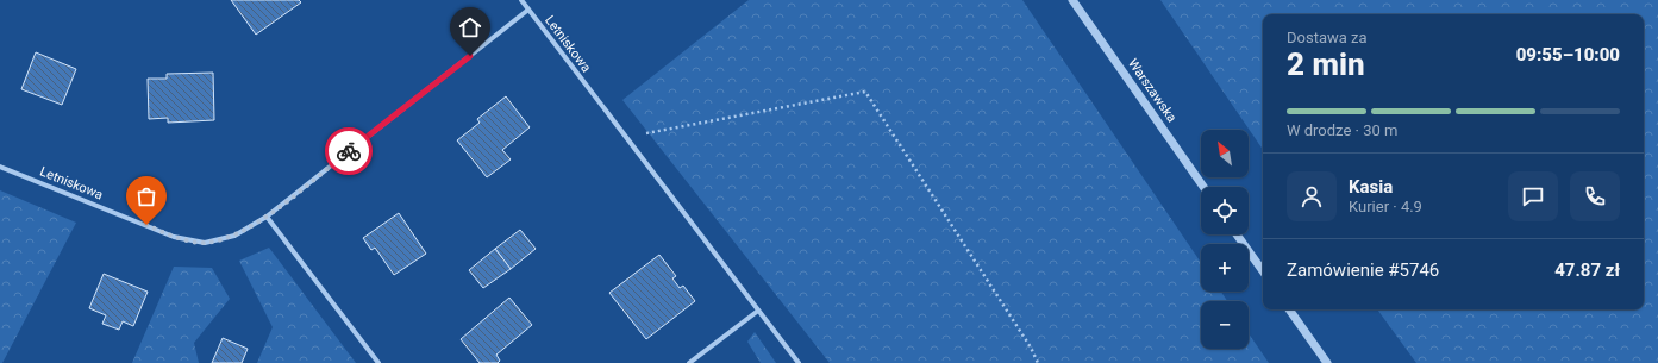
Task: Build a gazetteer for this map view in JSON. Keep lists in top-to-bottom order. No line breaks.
{"streets":{"street":["Letniskowa","Warszawska"]},"north":"top left","page":{"heading":["2 min","Dostawa za","09:55–10:00"],"panel":["Kasia","Kurier · 4.9","Zamówienie #5746","47.87 zł"],"bar":"W drodze · 30 m","map_buttons":["+","−"]}}
